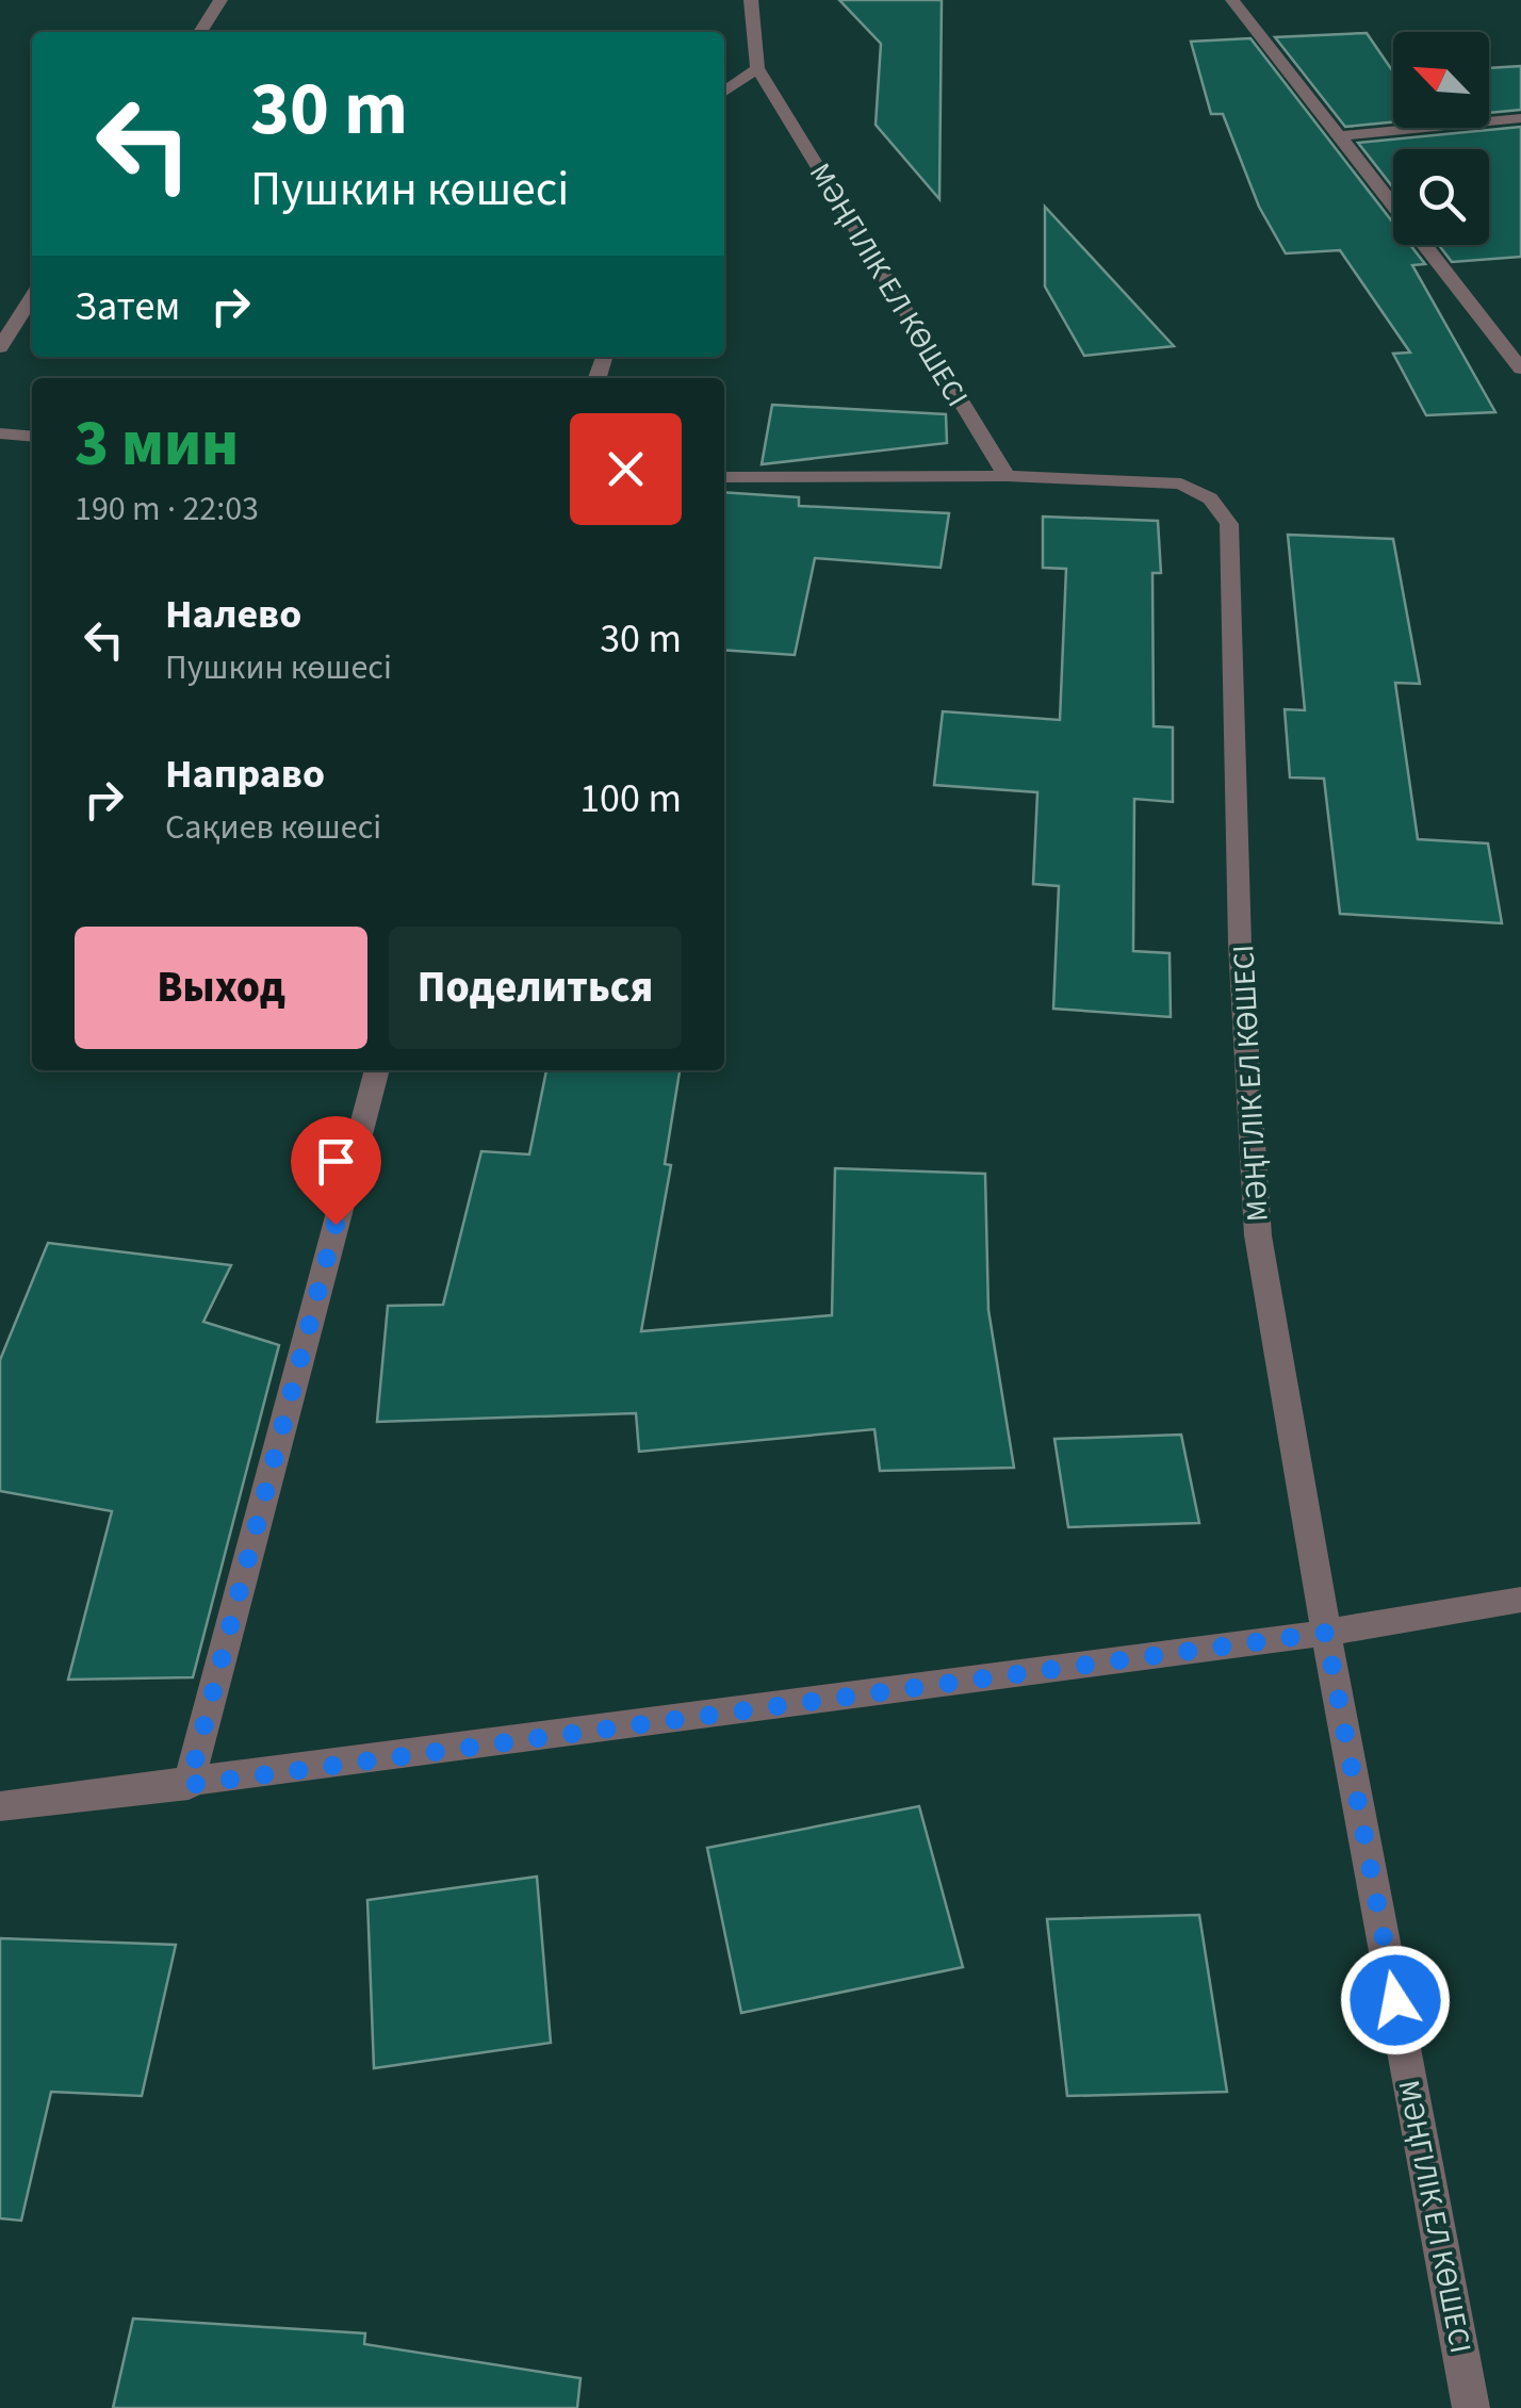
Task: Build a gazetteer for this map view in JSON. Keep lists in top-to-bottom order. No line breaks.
{"streets":{"street":["МӘҢГІЛІК ЕЛ КӨШЕСІ"]},"north":"top left","page":{"turn":["30 m","Пушкин көшесі"],"then":"Затем","heading":["3 мин","190 m · 22:03"],"list":[{"name":"Налево","note":"Пушкин көшесі","value":"30 m"},{"name":"Направо","note":"Сақиев көшесі","value":"100 m"}],"buttons":["Выход","Поделиться"]}}
